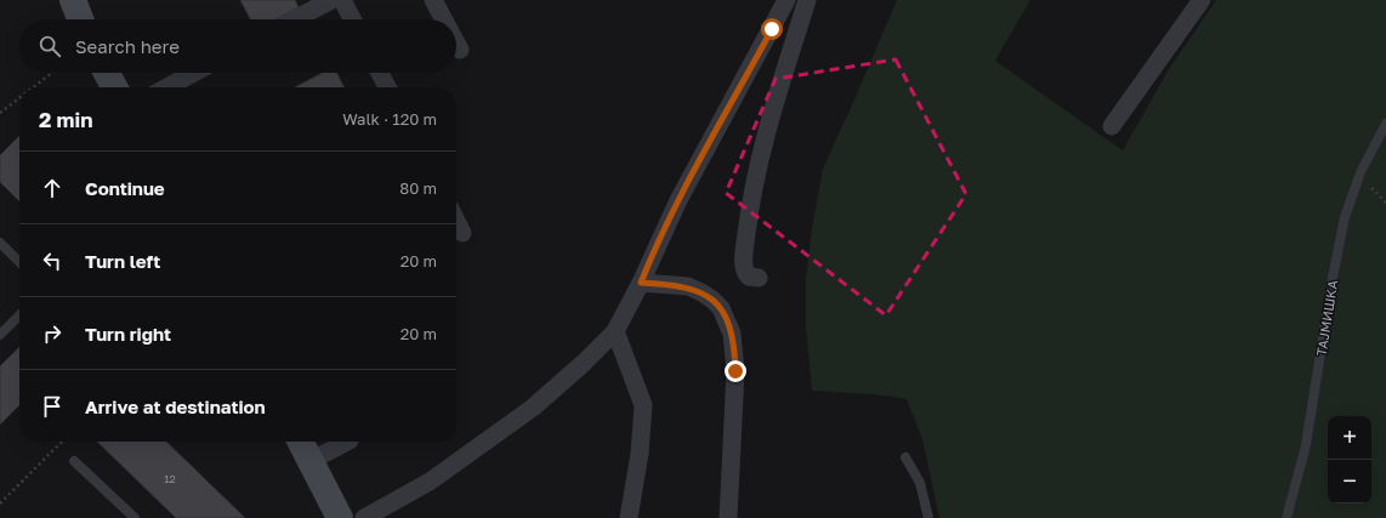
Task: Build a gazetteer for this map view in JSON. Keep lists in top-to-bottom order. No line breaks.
{"streets":{"lane":["ТАЈМИШКА"]},"house_numbers":["12"],"page":{"search":"Search here","heading":["2 min","Walk · 120 m"],"list":[["Continue","80 m"],["Turn left","20 m"],["Turn right","20 m"],"Arrive at destination"],"map_buttons":["+","−"]}}
